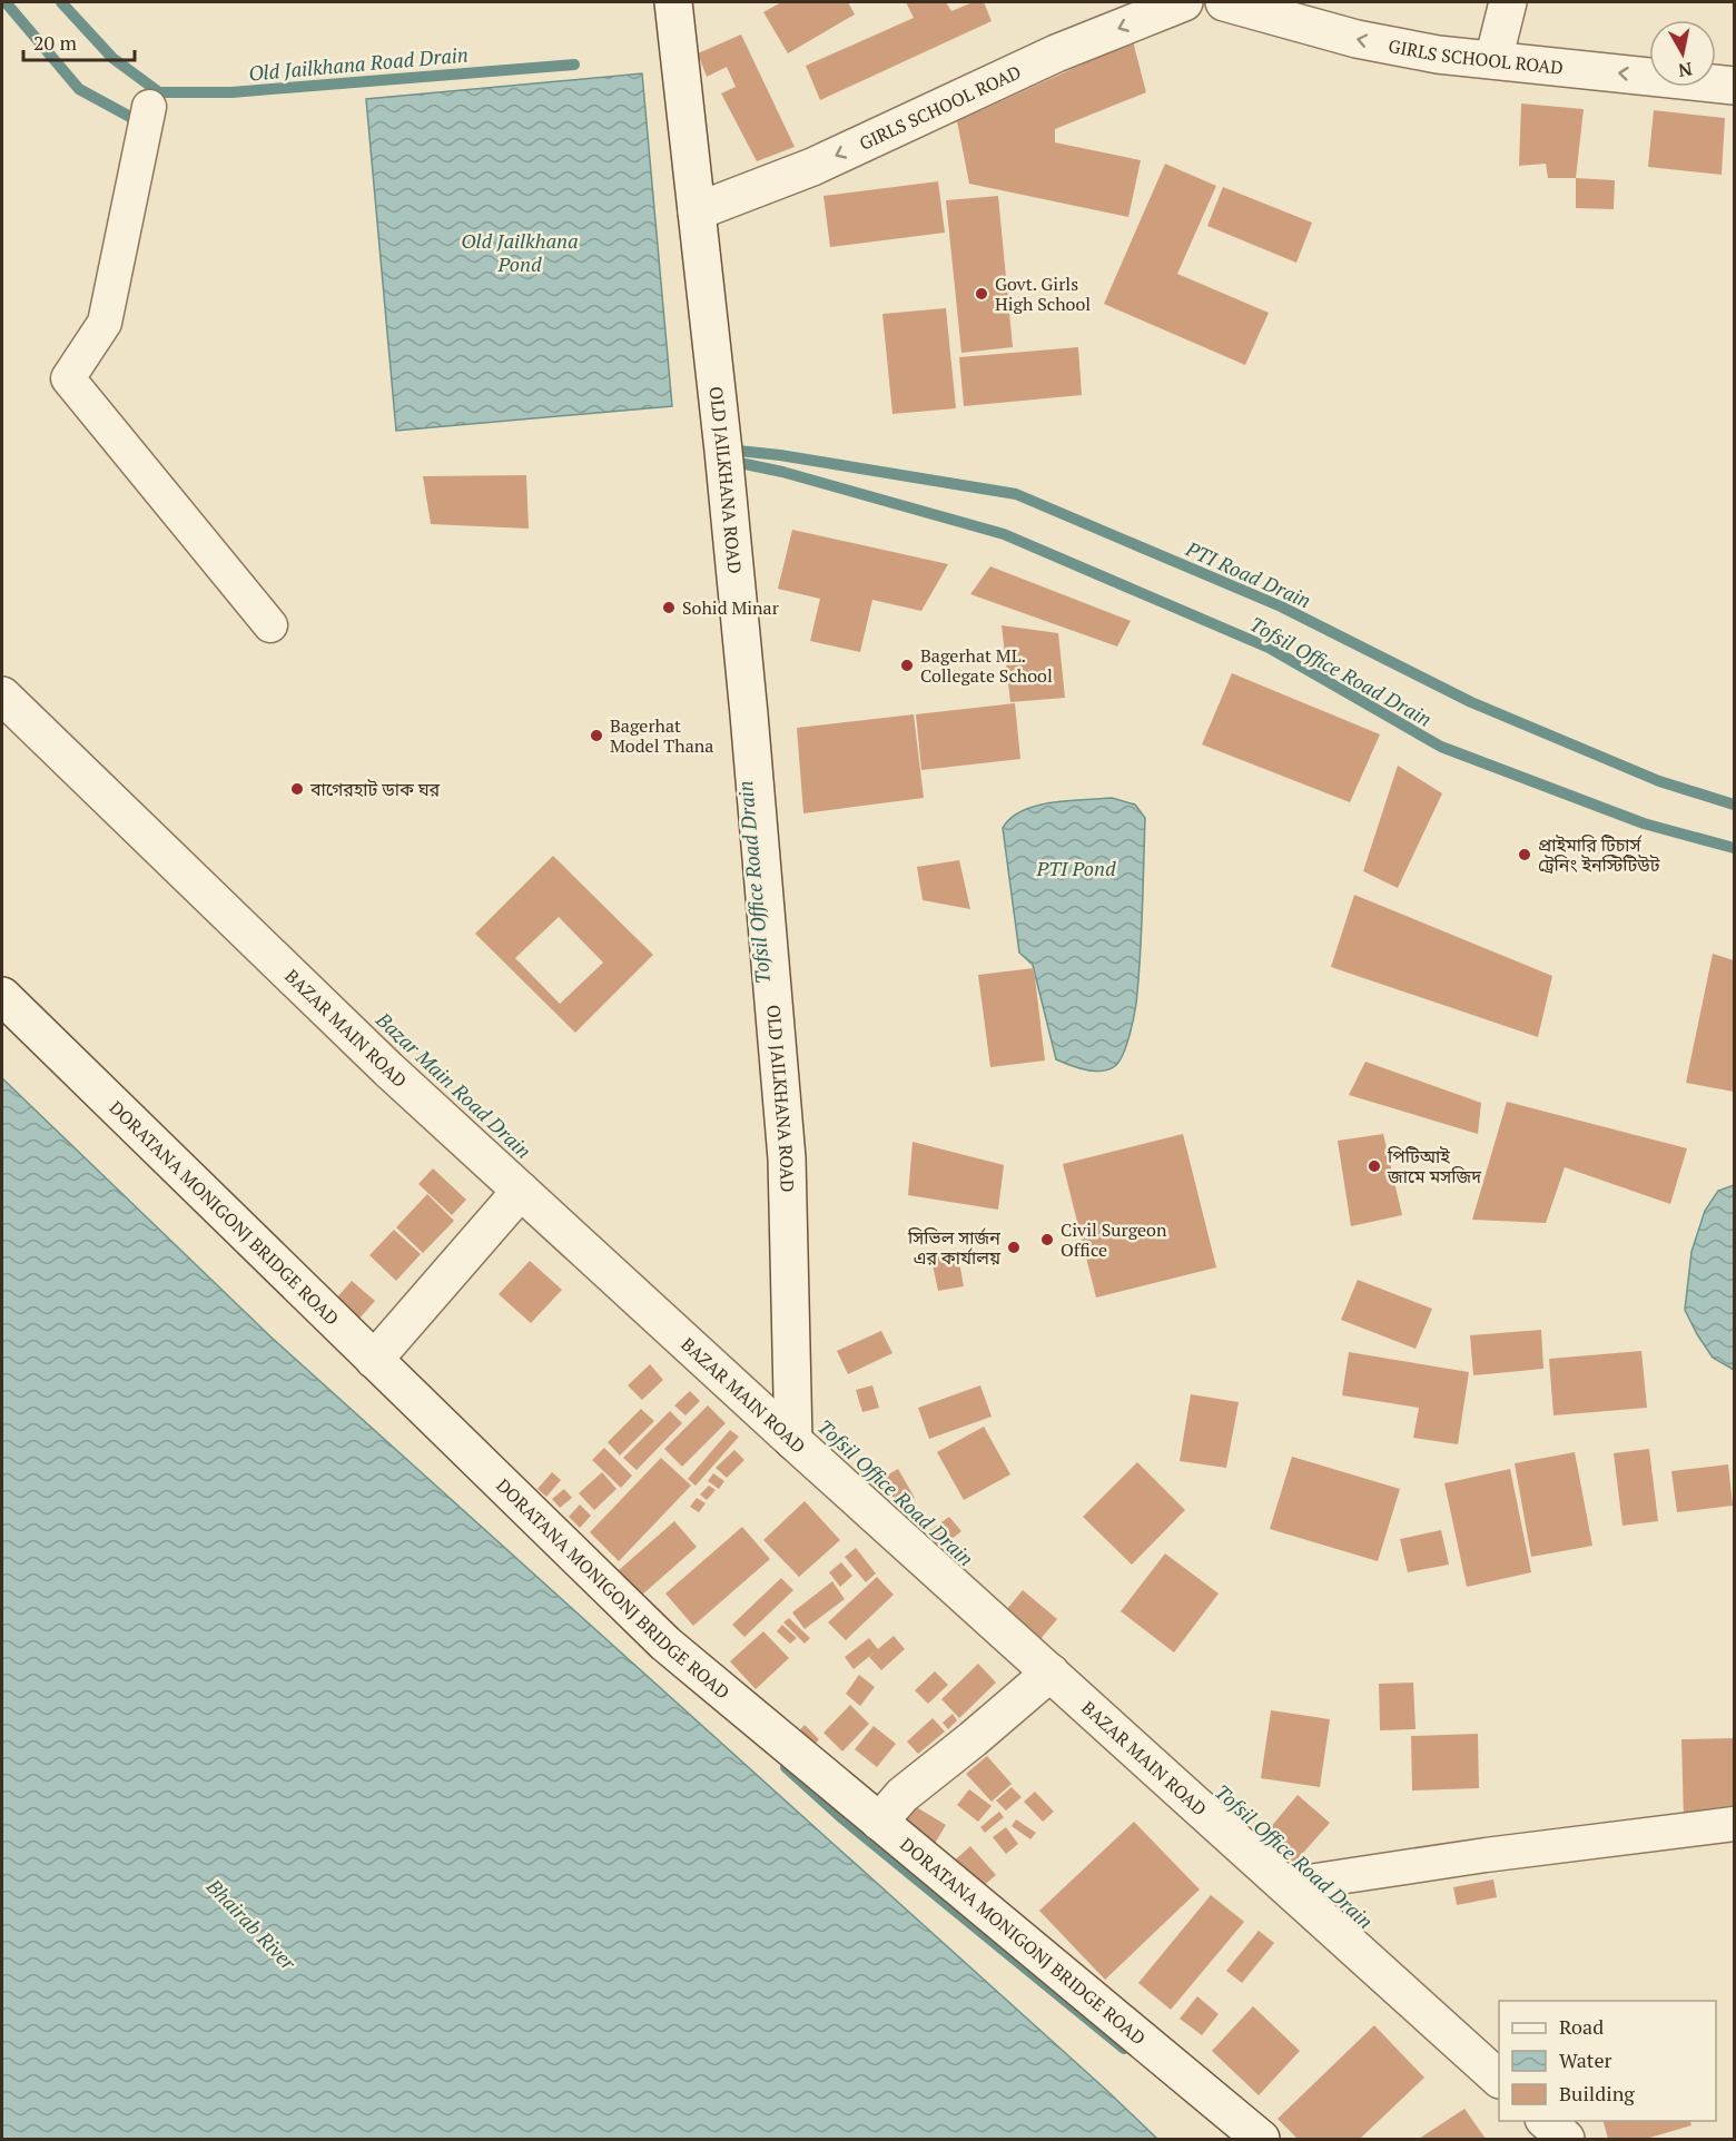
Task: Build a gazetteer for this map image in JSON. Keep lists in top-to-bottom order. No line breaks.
{"streets":{"street":["GIRLS SCHOOL ROAD","OLD JAILKHANA ROAD","BAZAR MAIN ROAD","DORATANA MONIGONJ BRIDGE ROAD"]},"crossings":[["GIRLS SCHOOL ROAD","OLD JAILKHANA ROAD"],["OLD JAILKHANA ROAD","BAZAR MAIN ROAD"]],"one_way":["GIRLS SCHOOL ROAD"],"water":["Old Jailkhana Road Drain","Old Jailkhana Pond","PTI Road Drain","Tofsil Office Road Drain","PTI Pond","Bazar Main Road Drain","Bhairab River"],"places":["Govt. Girls High School","Sohid Minar","Bagerhat ML. Collegate School","Bagerhat Model Thana","বাগেরহাট ডাক ঘর","প্রাইমারি টিচার্স ট্রেনিং ইনস্টিটিউট","পিটিআই জামে মসজিদ","Civil Surgeon Office","সিভিল সার্জন এর কার্যালয়"],"legend":["Road","Water","Building"],"scale_bar":"20 m","north":"bottom"}
